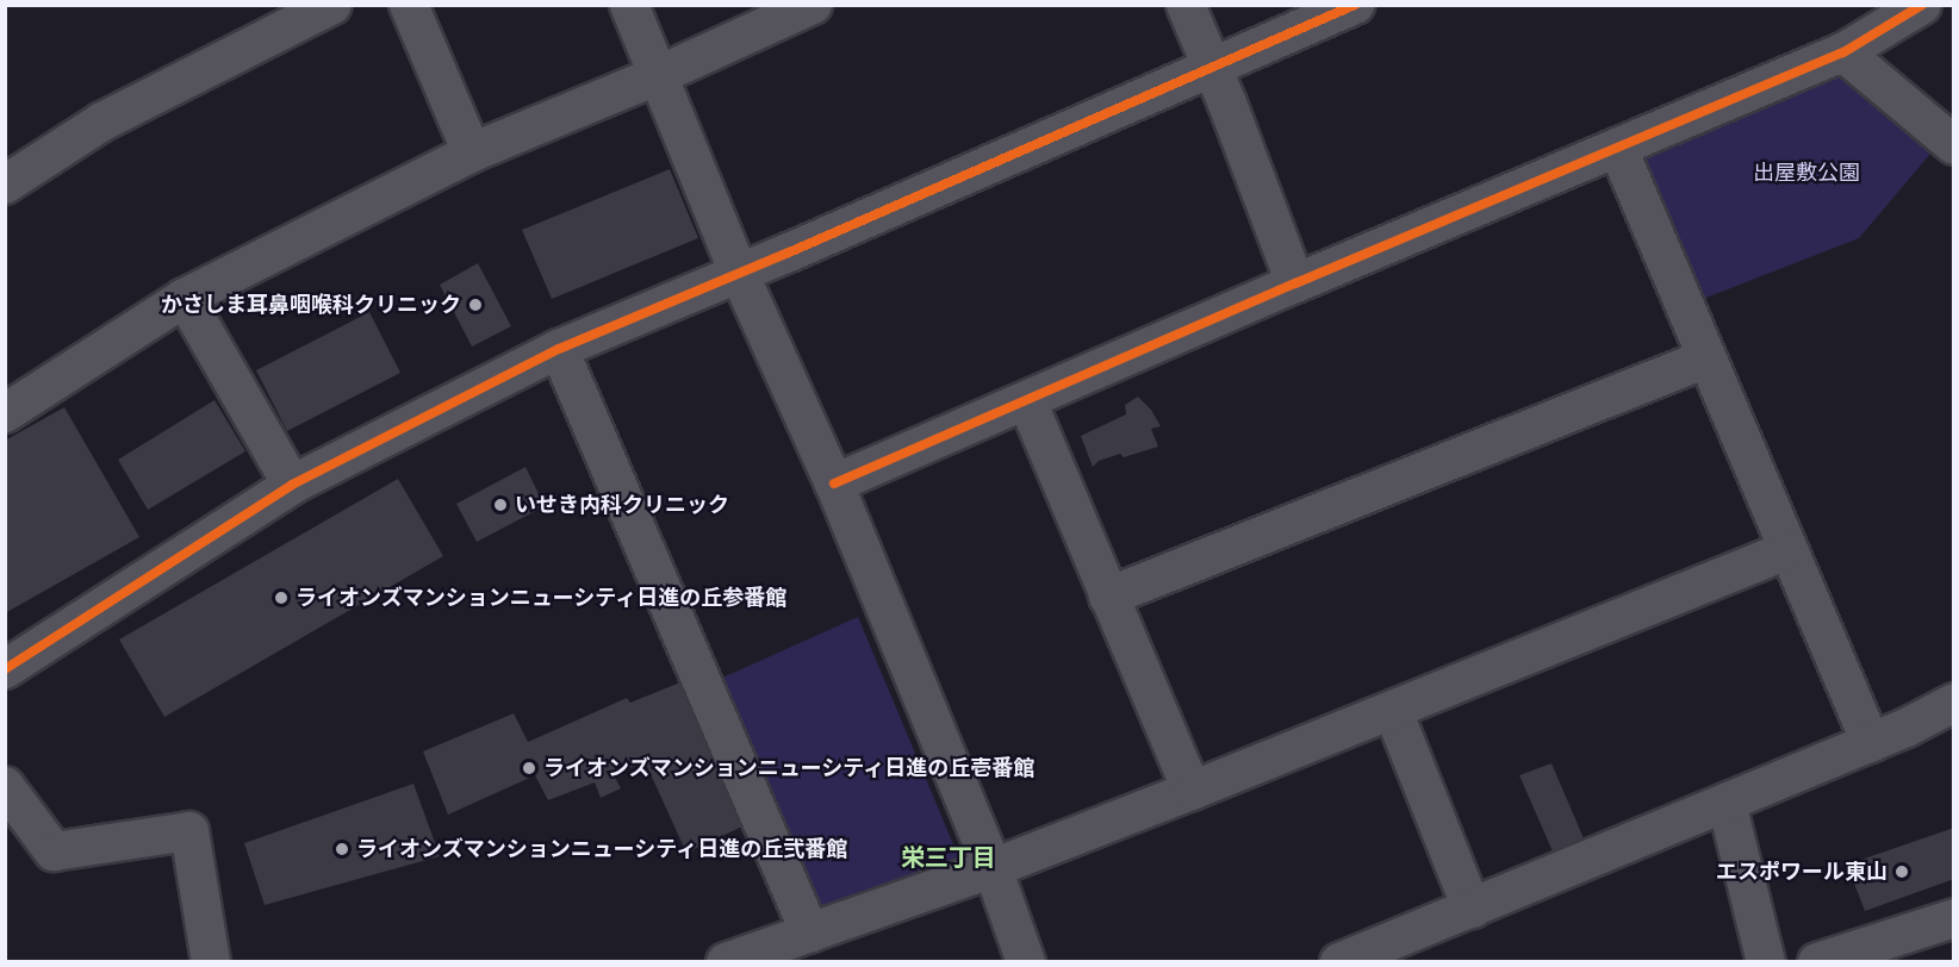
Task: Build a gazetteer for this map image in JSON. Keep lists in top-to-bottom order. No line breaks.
{"districts":["栄三丁目"],"parks":["出屋敷公園"],"places":["かさしま耳鼻咽喉科クリニック","いせき内科クリニック","ライオンズマンションニューシティ日進の丘参番館","ライオンズマンションニューシティ日進の丘壱番館","ライオンズマンションニューシティ日進の丘弐番館","エスポワール東山"]}
